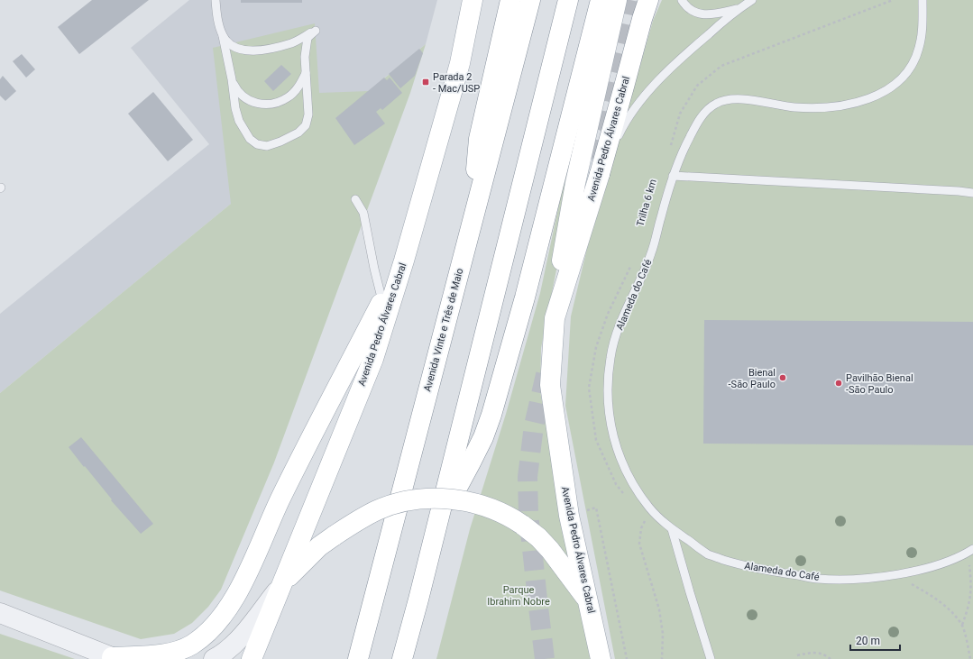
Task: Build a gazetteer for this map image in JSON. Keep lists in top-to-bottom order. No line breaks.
{"streets":{"main road":["Avenida Pedro Álvares Cabral","Avenida Vinte e Três de Maio"],"lane":["Alameda do Café"]},"parks":["Parque Ibrahim Nobre"],"places":{"transit":["Parada 2 - Mac/USP"],"other":["Bienal -São Paulo","Pavilhão Bienal -São Paulo"]},"scale_bar":"20 m"}
